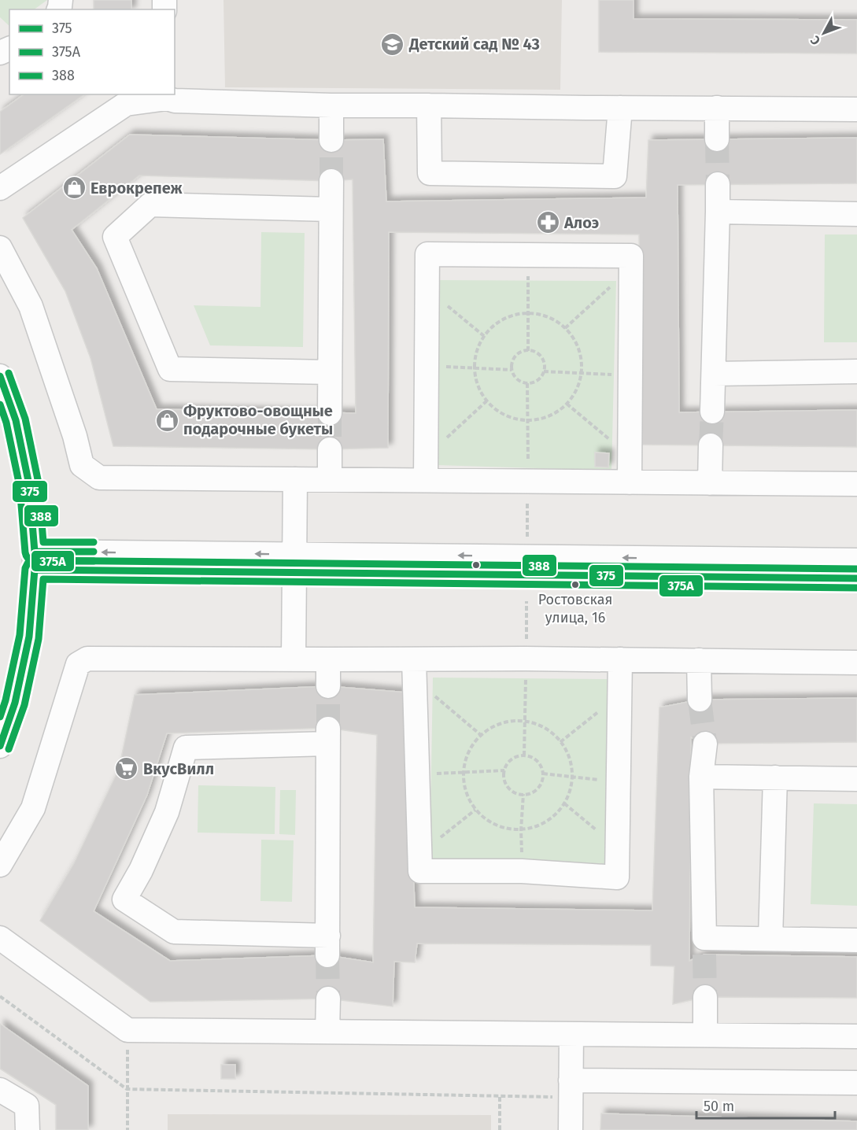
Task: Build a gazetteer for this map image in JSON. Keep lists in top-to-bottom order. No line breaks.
{"places":{"school or university":["Детский сад № 43"],"shop":["Еврокрепеж","Фруктово-овощные подарочные букеты"],"pharmacy":["Алоэ"],"other":["Ростовская улица, 16"],"supermarket":["ВкусВилл"]},"lines":["transit line 388","transit line 375","transit line 375А"],"legend":["375","375А","388"],"scale_bar":"50 m","north":"bottom left"}
